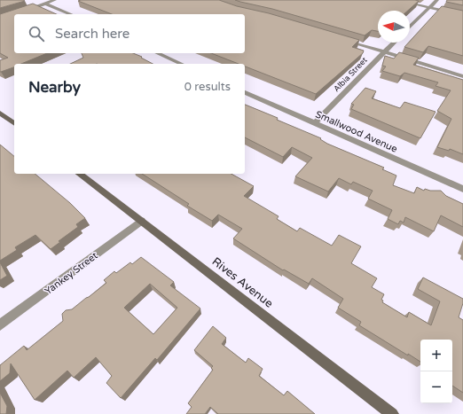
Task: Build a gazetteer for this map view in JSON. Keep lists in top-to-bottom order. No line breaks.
{"streets":{"street":["Albia Street","Smallwood Avenue","Yankey Street","Rives Avenue"]},"crossings":[["Albia Street","Smallwood Avenue"],["Yankey Street","Rives Avenue"]],"north":"left","page":{"search":"Search here","heading":["Nearby","0 results"],"map_buttons":["+","−"]}}
